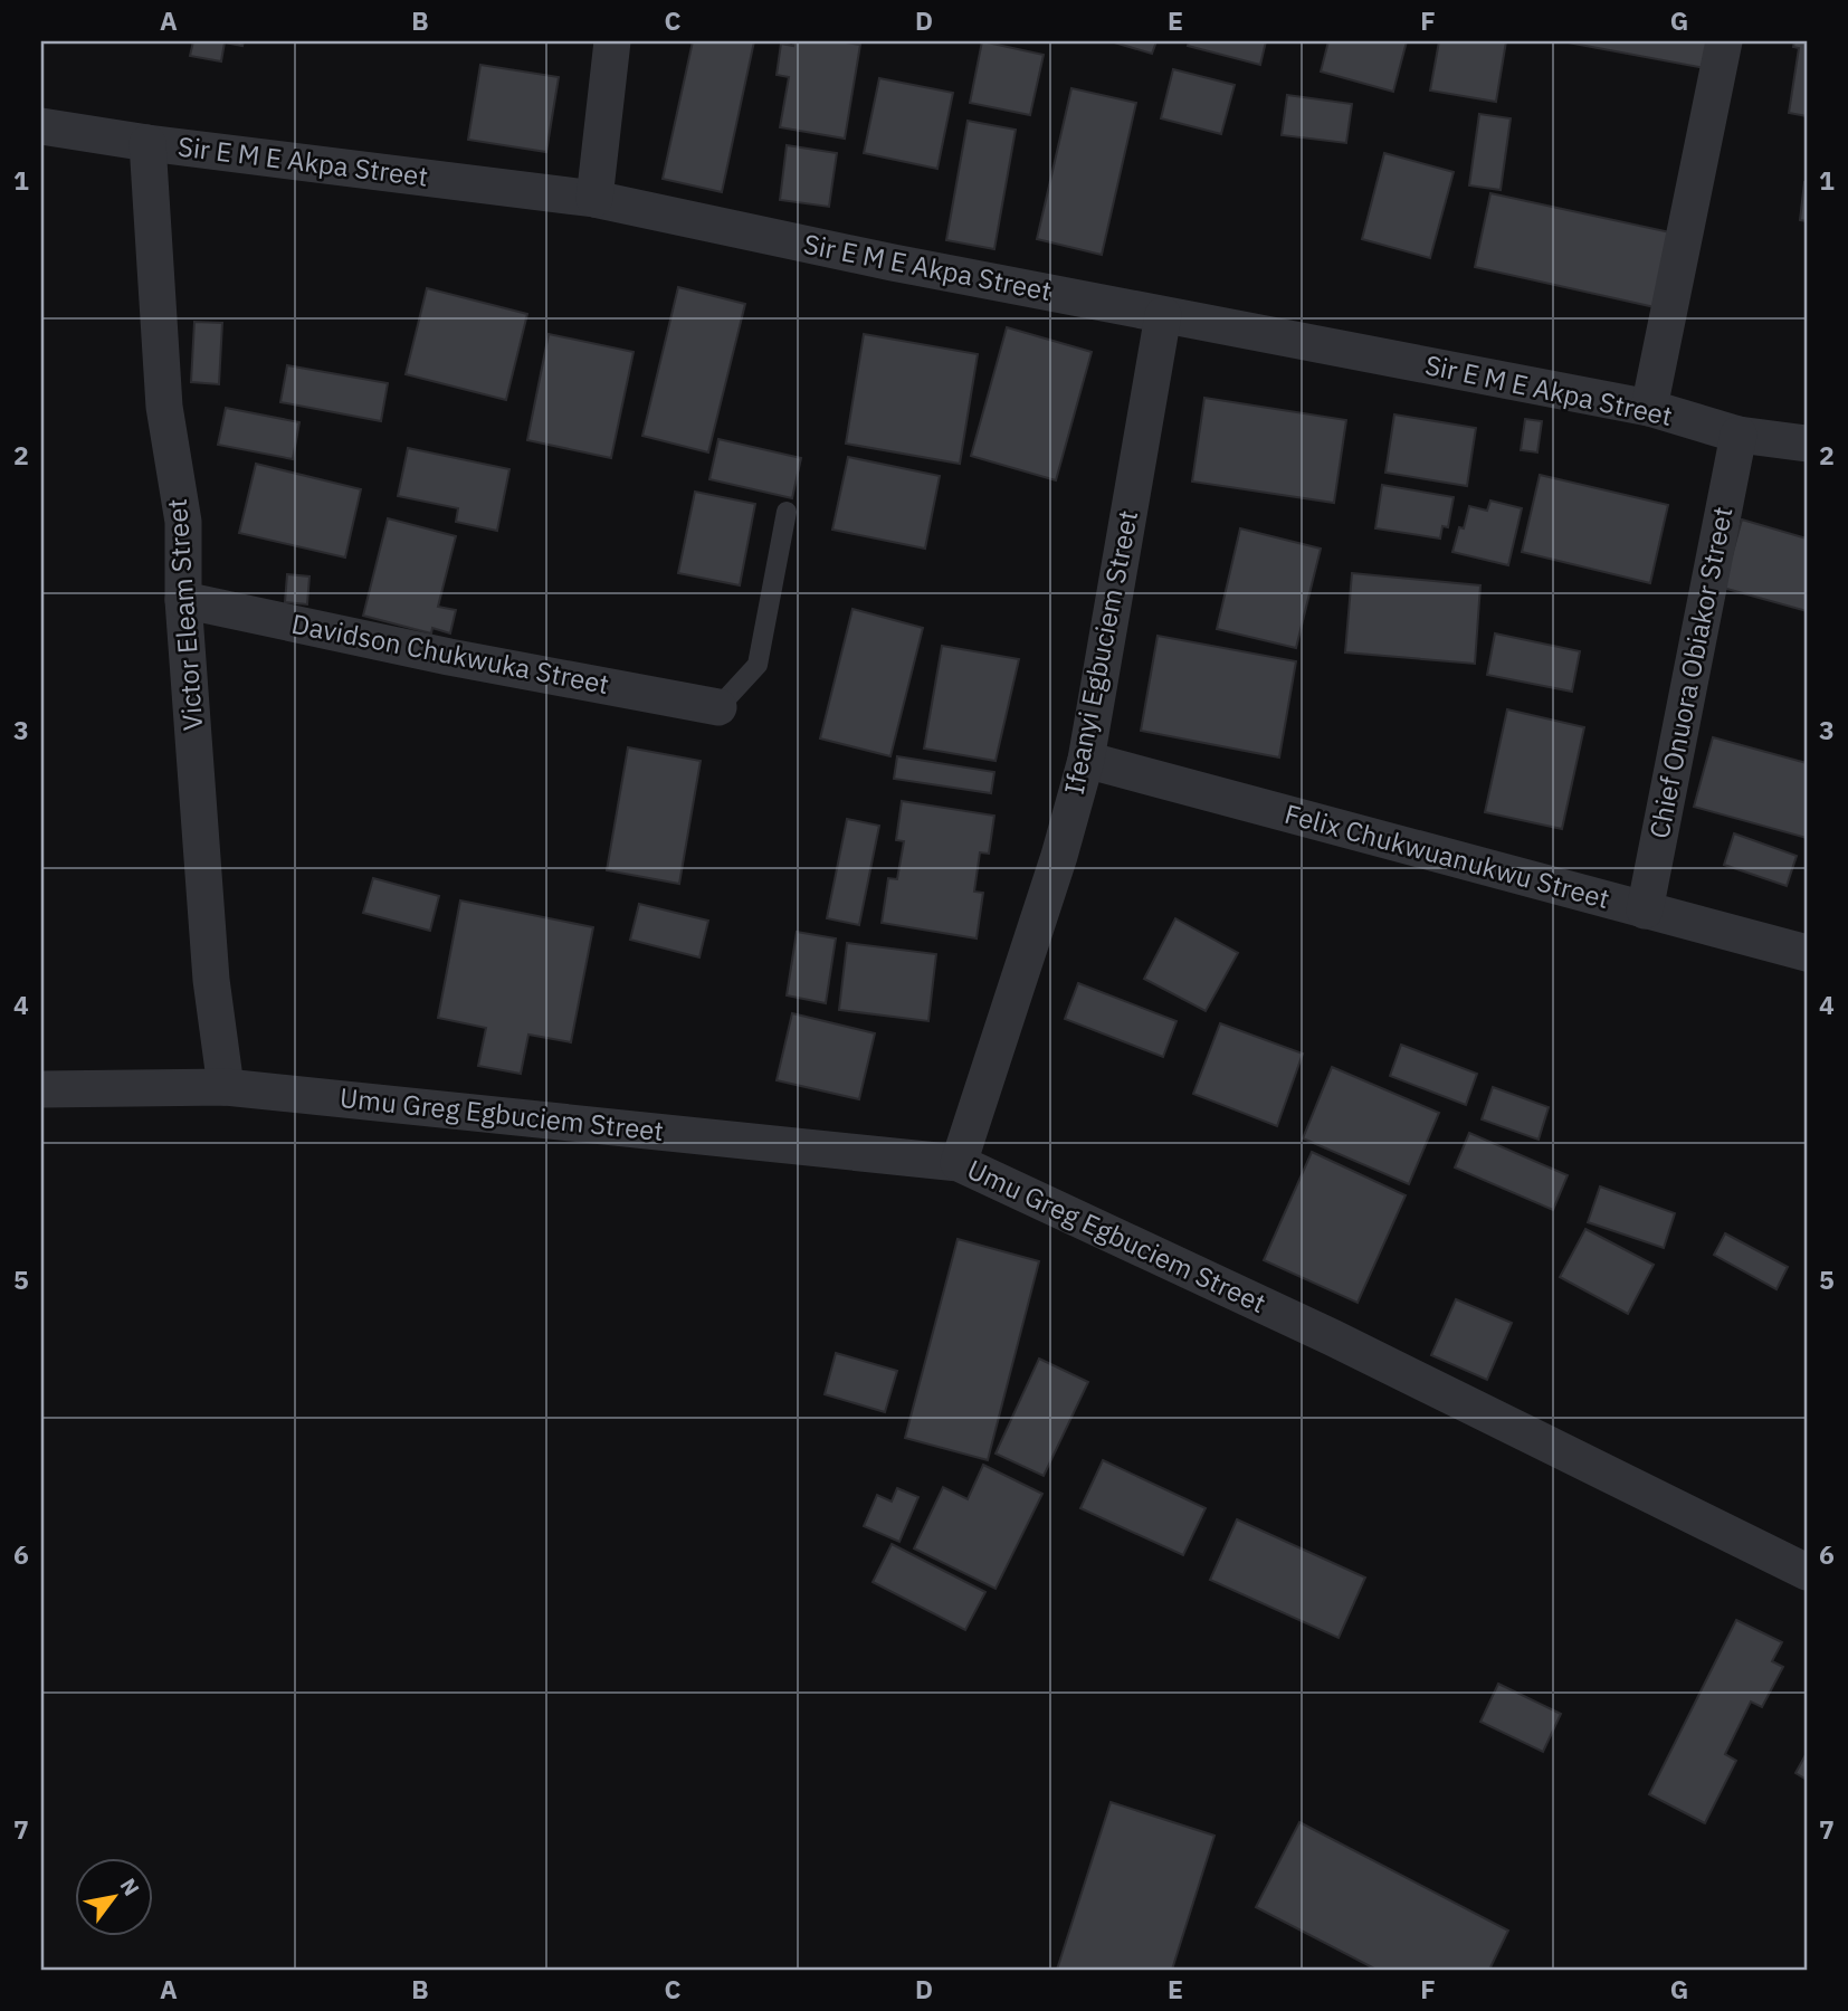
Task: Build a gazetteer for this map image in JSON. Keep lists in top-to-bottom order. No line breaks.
{"streets":{"street":["Sir E M E Akpa Street","Victor Eleam Street","Ifeanyi Egbuciem Street","Davidson Chukwuka Street","Chief Onuora Obiakor Street","Felix Chukwuanukwu Street","Umu Greg Egbuciem Street"]},"crossings":[["Sir E M E Akpa Street","Victor Eleam Street"],["Sir E M E Akpa Street","Ifeanyi Egbuciem Street"],["Sir E M E Akpa Street","Chief Onuora Obiakor Street"],["Victor Eleam Street","Davidson Chukwuka Street"],["Victor Eleam Street","Umu Greg Egbuciem Street"],["Ifeanyi Egbuciem Street","Felix Chukwuanukwu Street"],["Ifeanyi Egbuciem Street","Umu Greg Egbuciem Street"],["Chief Onuora Obiakor Street","Felix Chukwuanukwu Street"]],"north":"top right","grid":{"columns":["A","B","C","D","E","F","G"],"rows":["1","2","3","4","5","6","7"]}}
